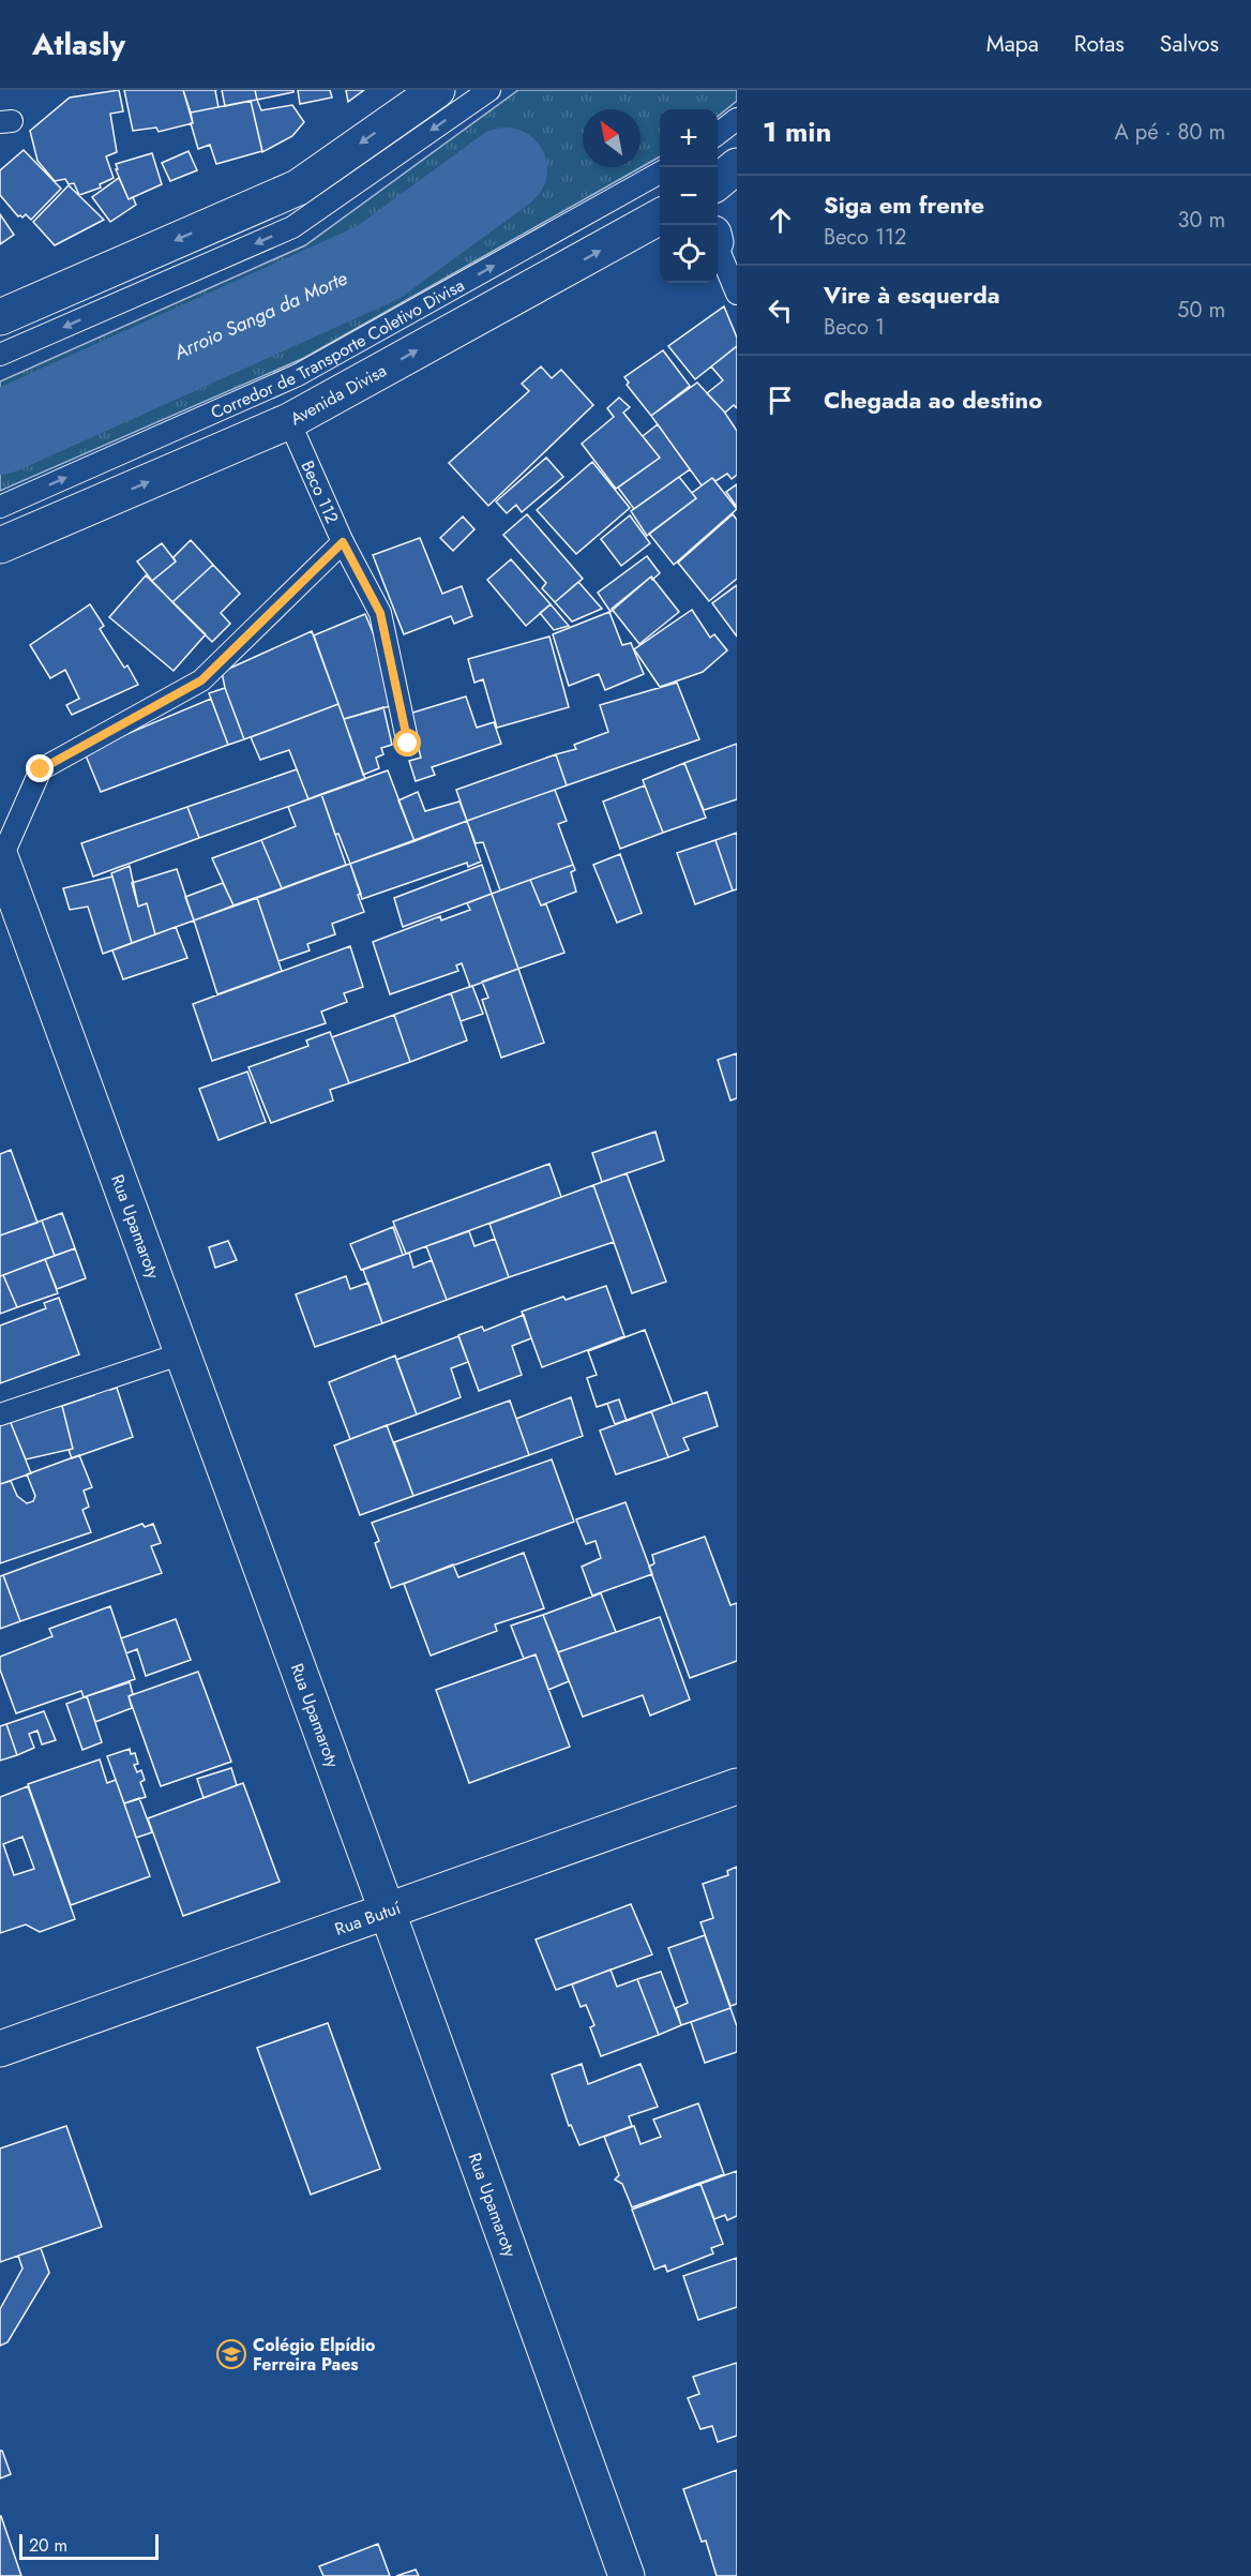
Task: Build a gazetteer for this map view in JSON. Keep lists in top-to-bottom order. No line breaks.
{"streets":{"street":["Avenida Divisa","Rua Upamaroty","Rua Butuí"],"lane":["Corredor de Transporte Coletivo Divisa","Beco 112"]},"crossings":[["Avenida Divisa","Beco 112"],["Rua Upamaroty","Rua Butuí"]],"water":["Arroio Sanga da Morte"],"places":{"school or university":["Colégio Elpídio Ferreira Paes"]},"scale_bar":"20 m","north":"top left","page":{"header":"Atlasly","nav":["Mapa","Rotas","Salvos"],"heading":["1 min","A pé · 80 m"],"map_buttons":["+","−"],"list":[["Siga em frente","Beco 112","30 m"],["Vire à esquerda","Beco 1","50 m"],"Chegada ao destino"],"scale":"20 m"}}
